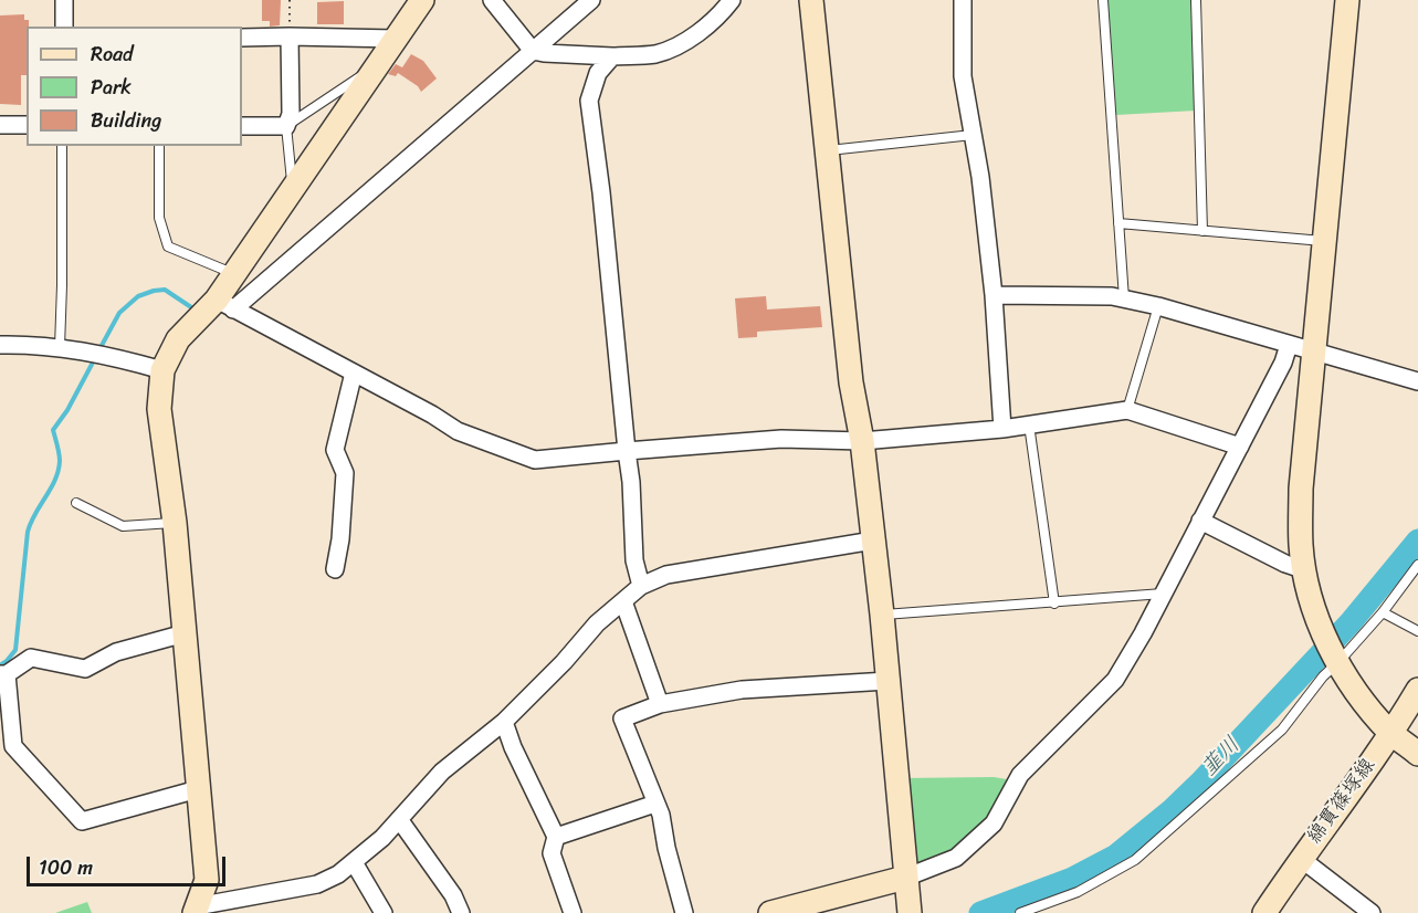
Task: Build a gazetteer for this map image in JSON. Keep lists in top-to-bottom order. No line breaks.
{"streets":{"street":["綿貫篠塚線"]},"water":["韮川"],"legend":["Road","Park","Building"],"scale_bar":"100 m"}
